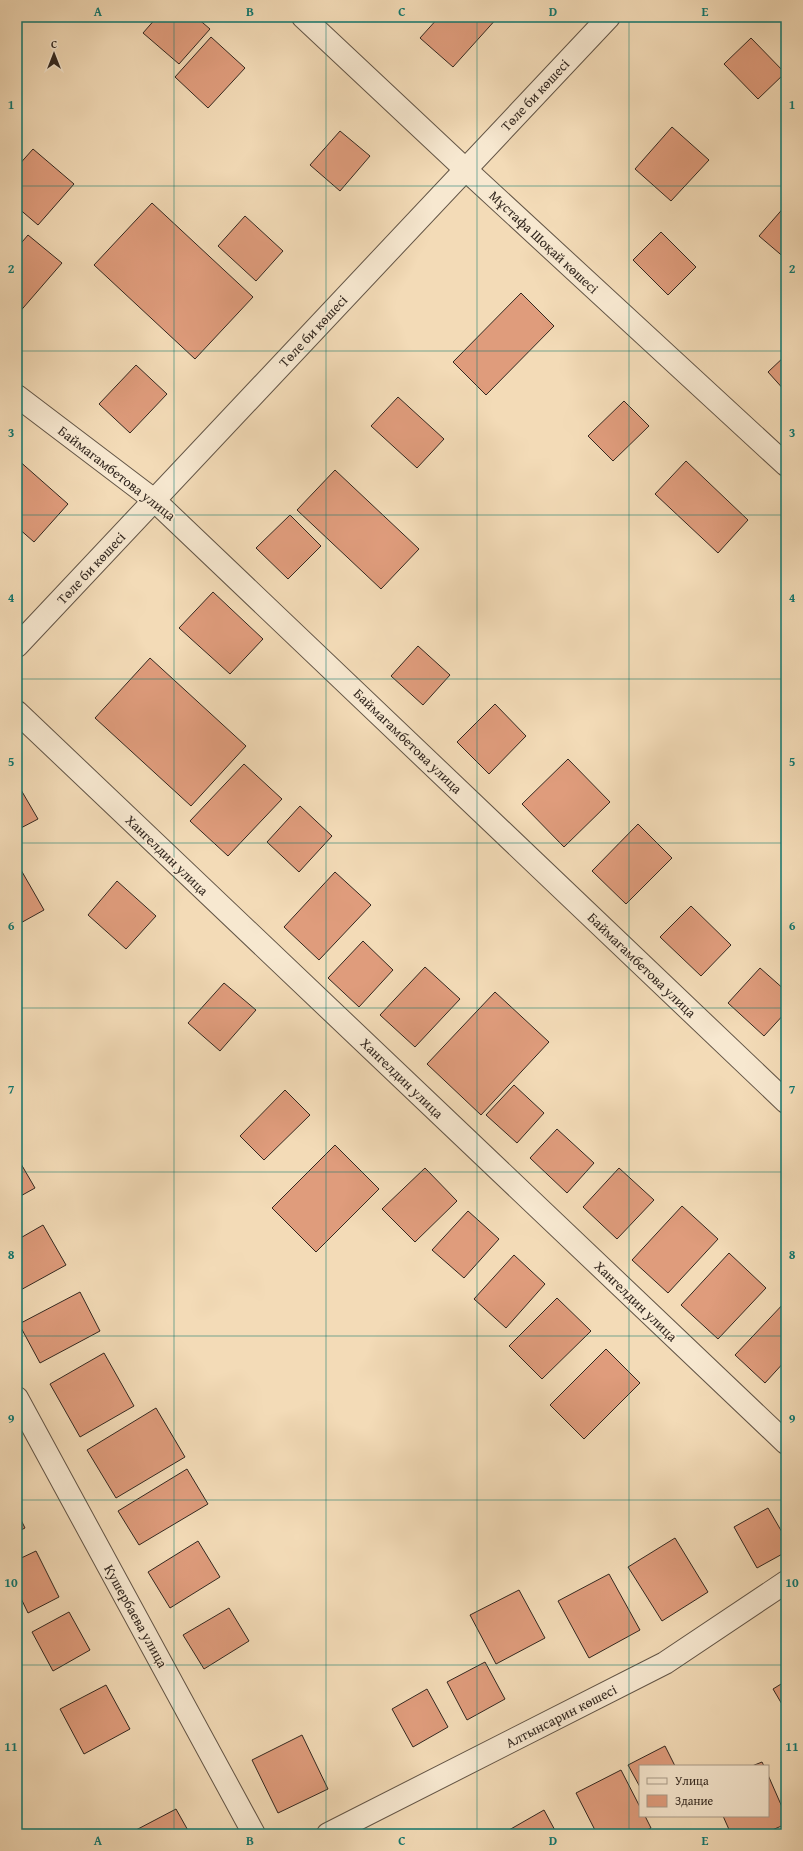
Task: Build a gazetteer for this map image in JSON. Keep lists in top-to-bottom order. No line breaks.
{"streets":{"street":["Төле би көшесі","Мұстафа Шоқай көшесі","Баймагамбетова улица","Хангелдин улица","Кушербаева улица","Алтынсарин көшесі"]},"crossings":[["Төле би көшесі","Мұстафа Шоқай көшесі"],["Төле би көшесі","Баймагамбетова улица"]],"legend":["Улица","Здание"],"north":"top","grid":{"columns":["A","B","C","D","E"],"rows":["1","2","3","4","5","6","7","8","9","10","11"]}}
